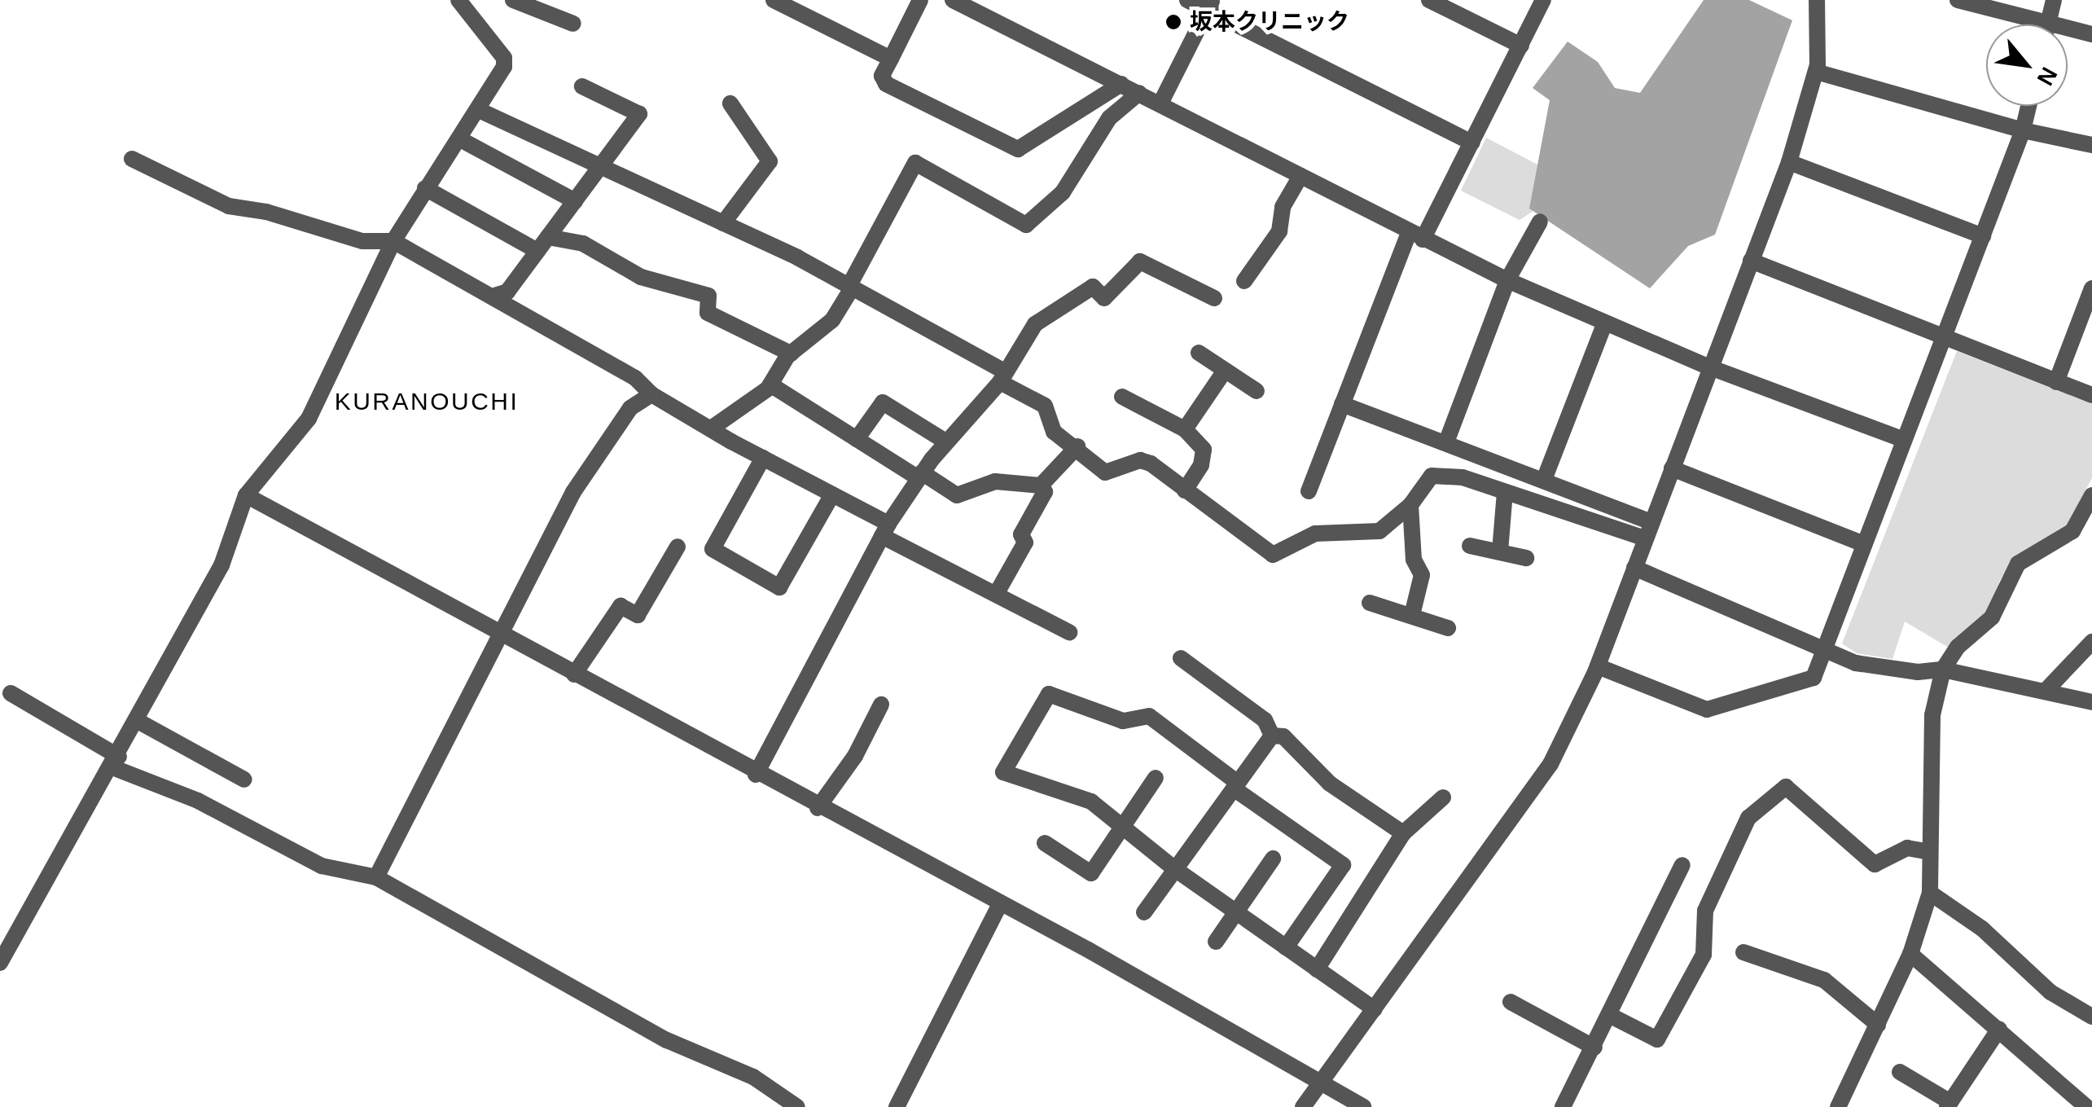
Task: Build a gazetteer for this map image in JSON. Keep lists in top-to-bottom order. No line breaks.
{"districts":["KURANOUCHI"],"places":["坂本クリニック"],"north":"bottom right"}
